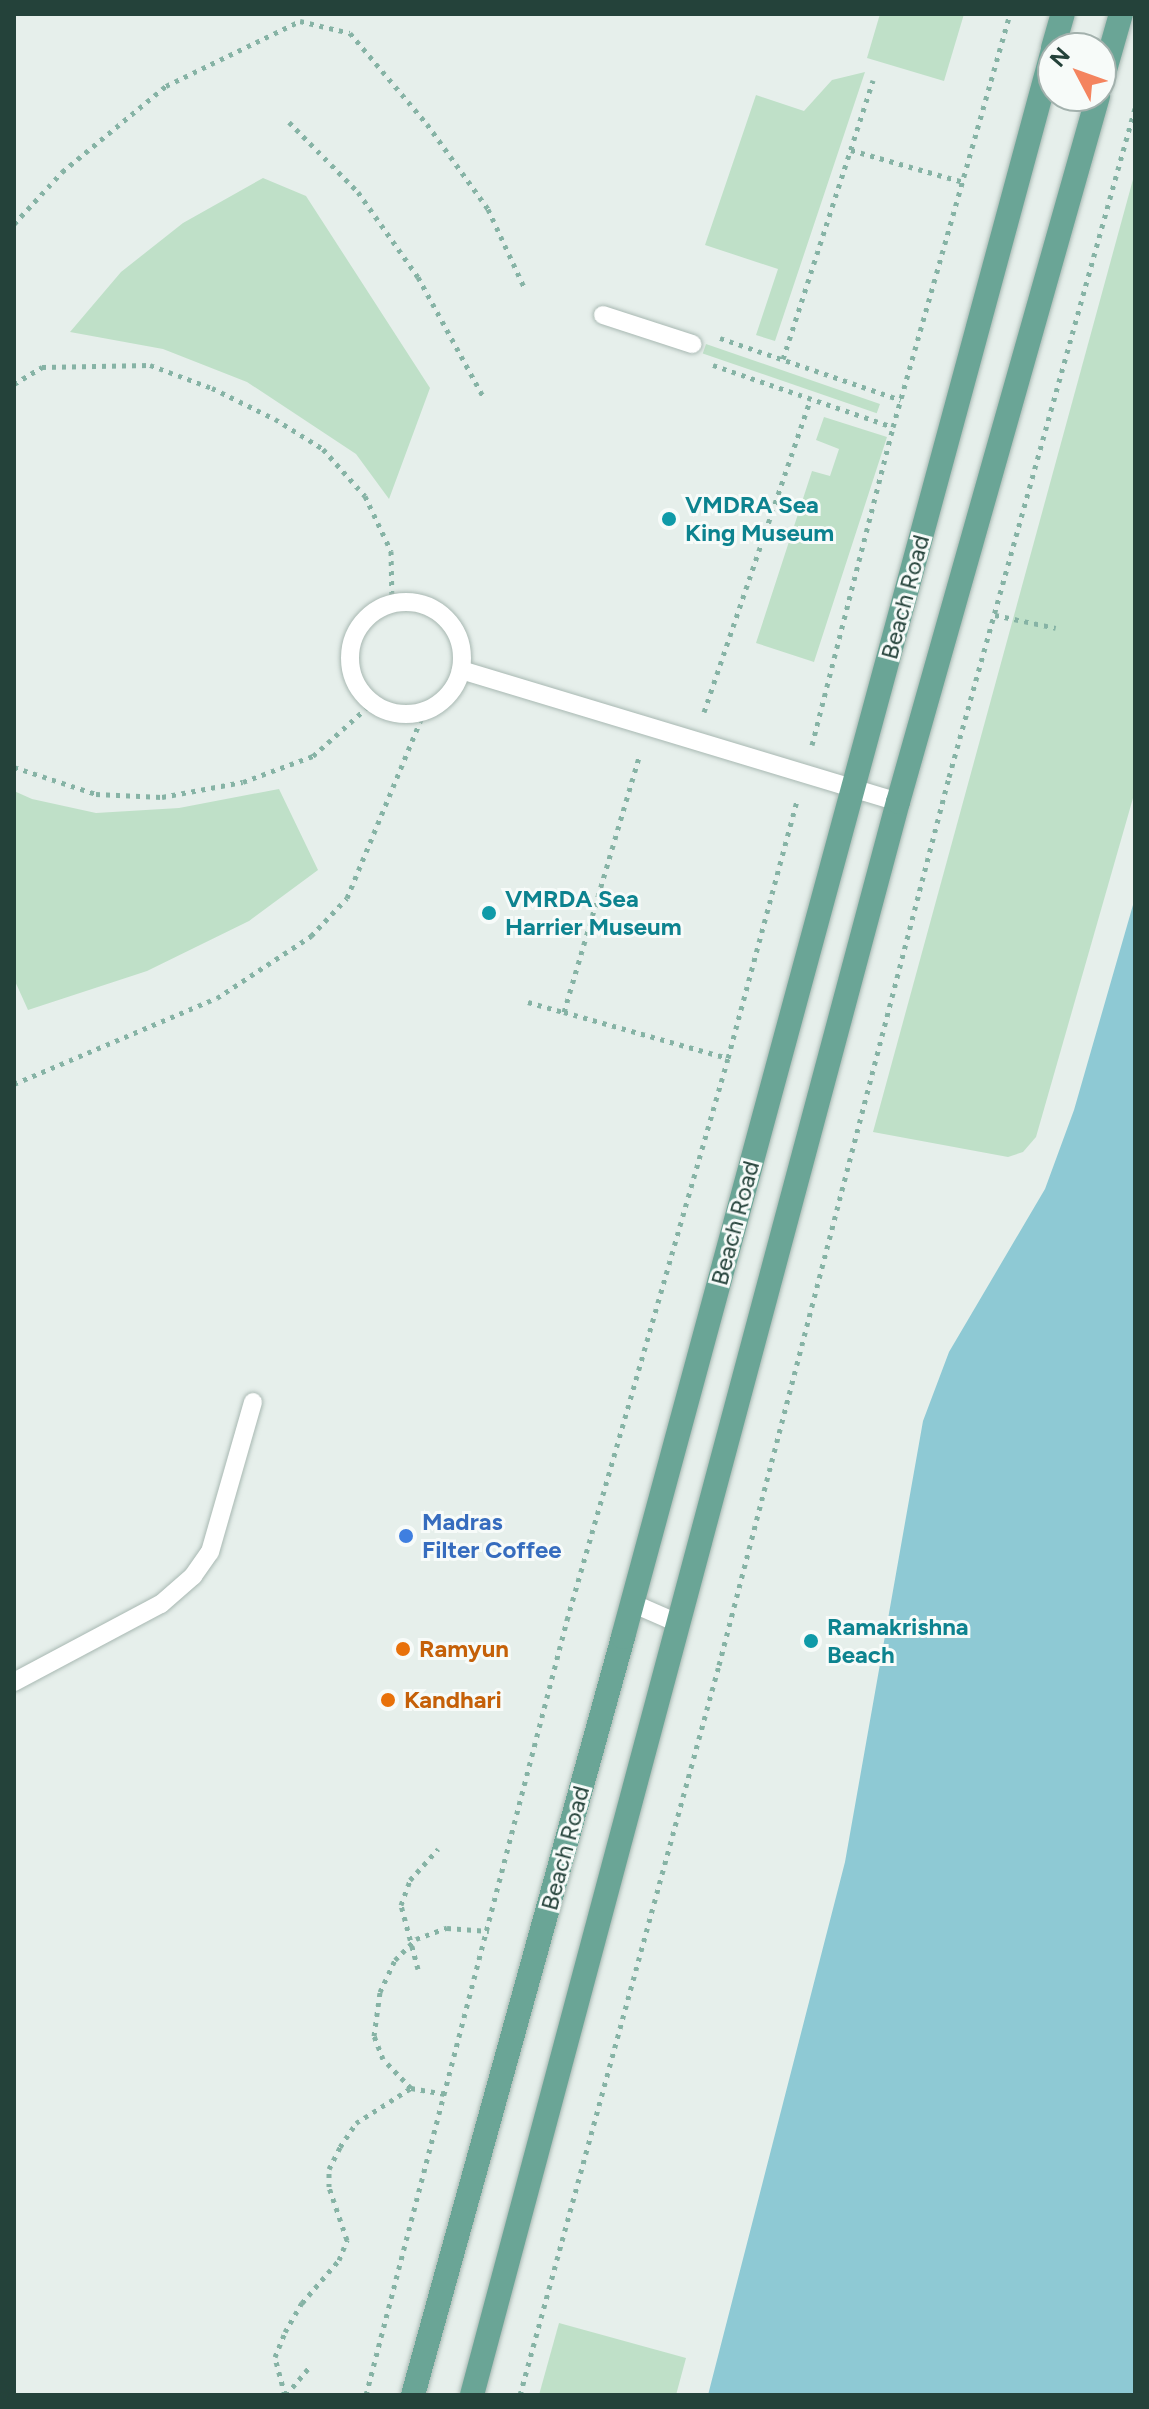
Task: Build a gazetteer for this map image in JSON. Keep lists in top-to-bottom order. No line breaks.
{"streets":{"main road":["Beach Road"]},"places":["VMDRA Sea King Museum","VMRDA Sea Harrier Museum","Madras Filter Coffee","Ramakrishna Beach","Ramyun","Kandhari"],"north":"top left"}
